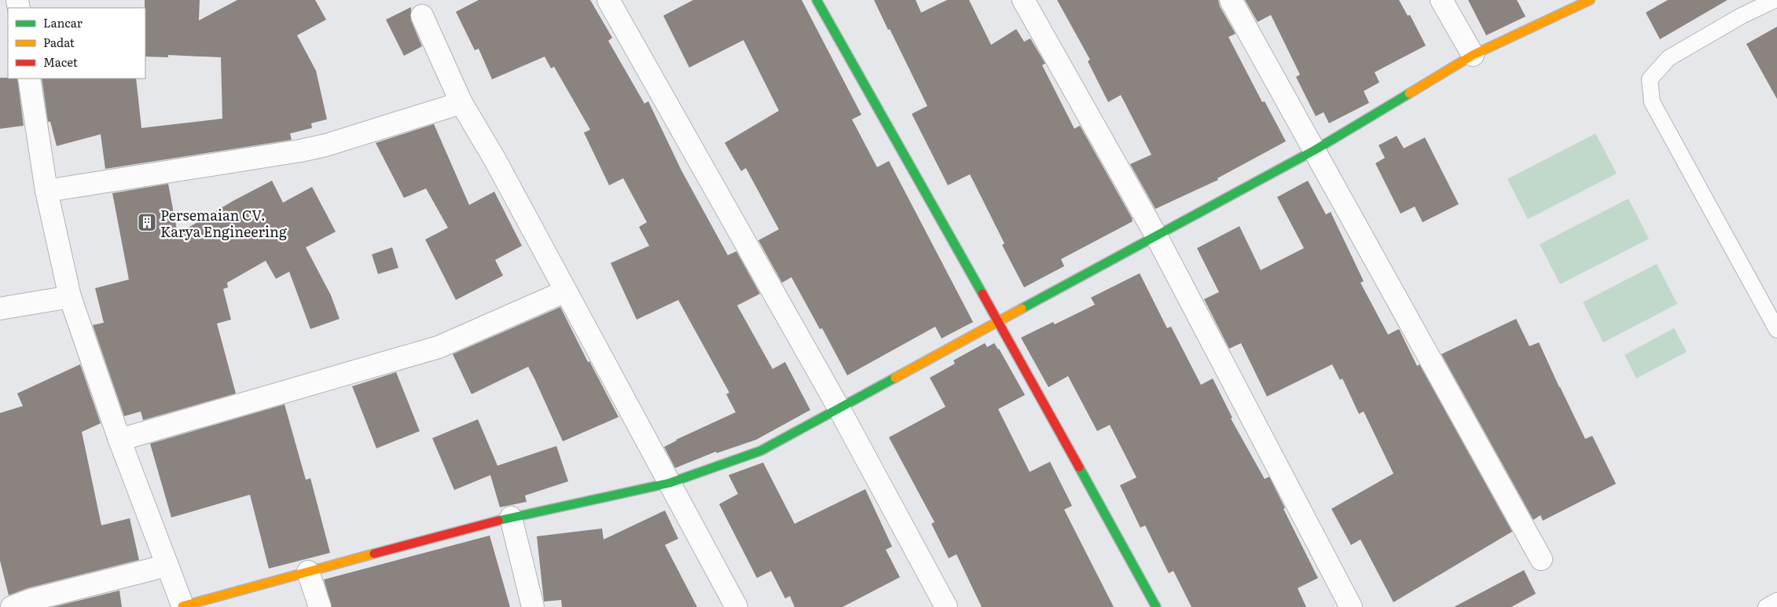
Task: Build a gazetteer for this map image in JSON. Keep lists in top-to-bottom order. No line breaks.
{"places":{"building":["Persemaian CV. Karya Engineering"]},"legend":["Lancar","Padat","Macet"]}
